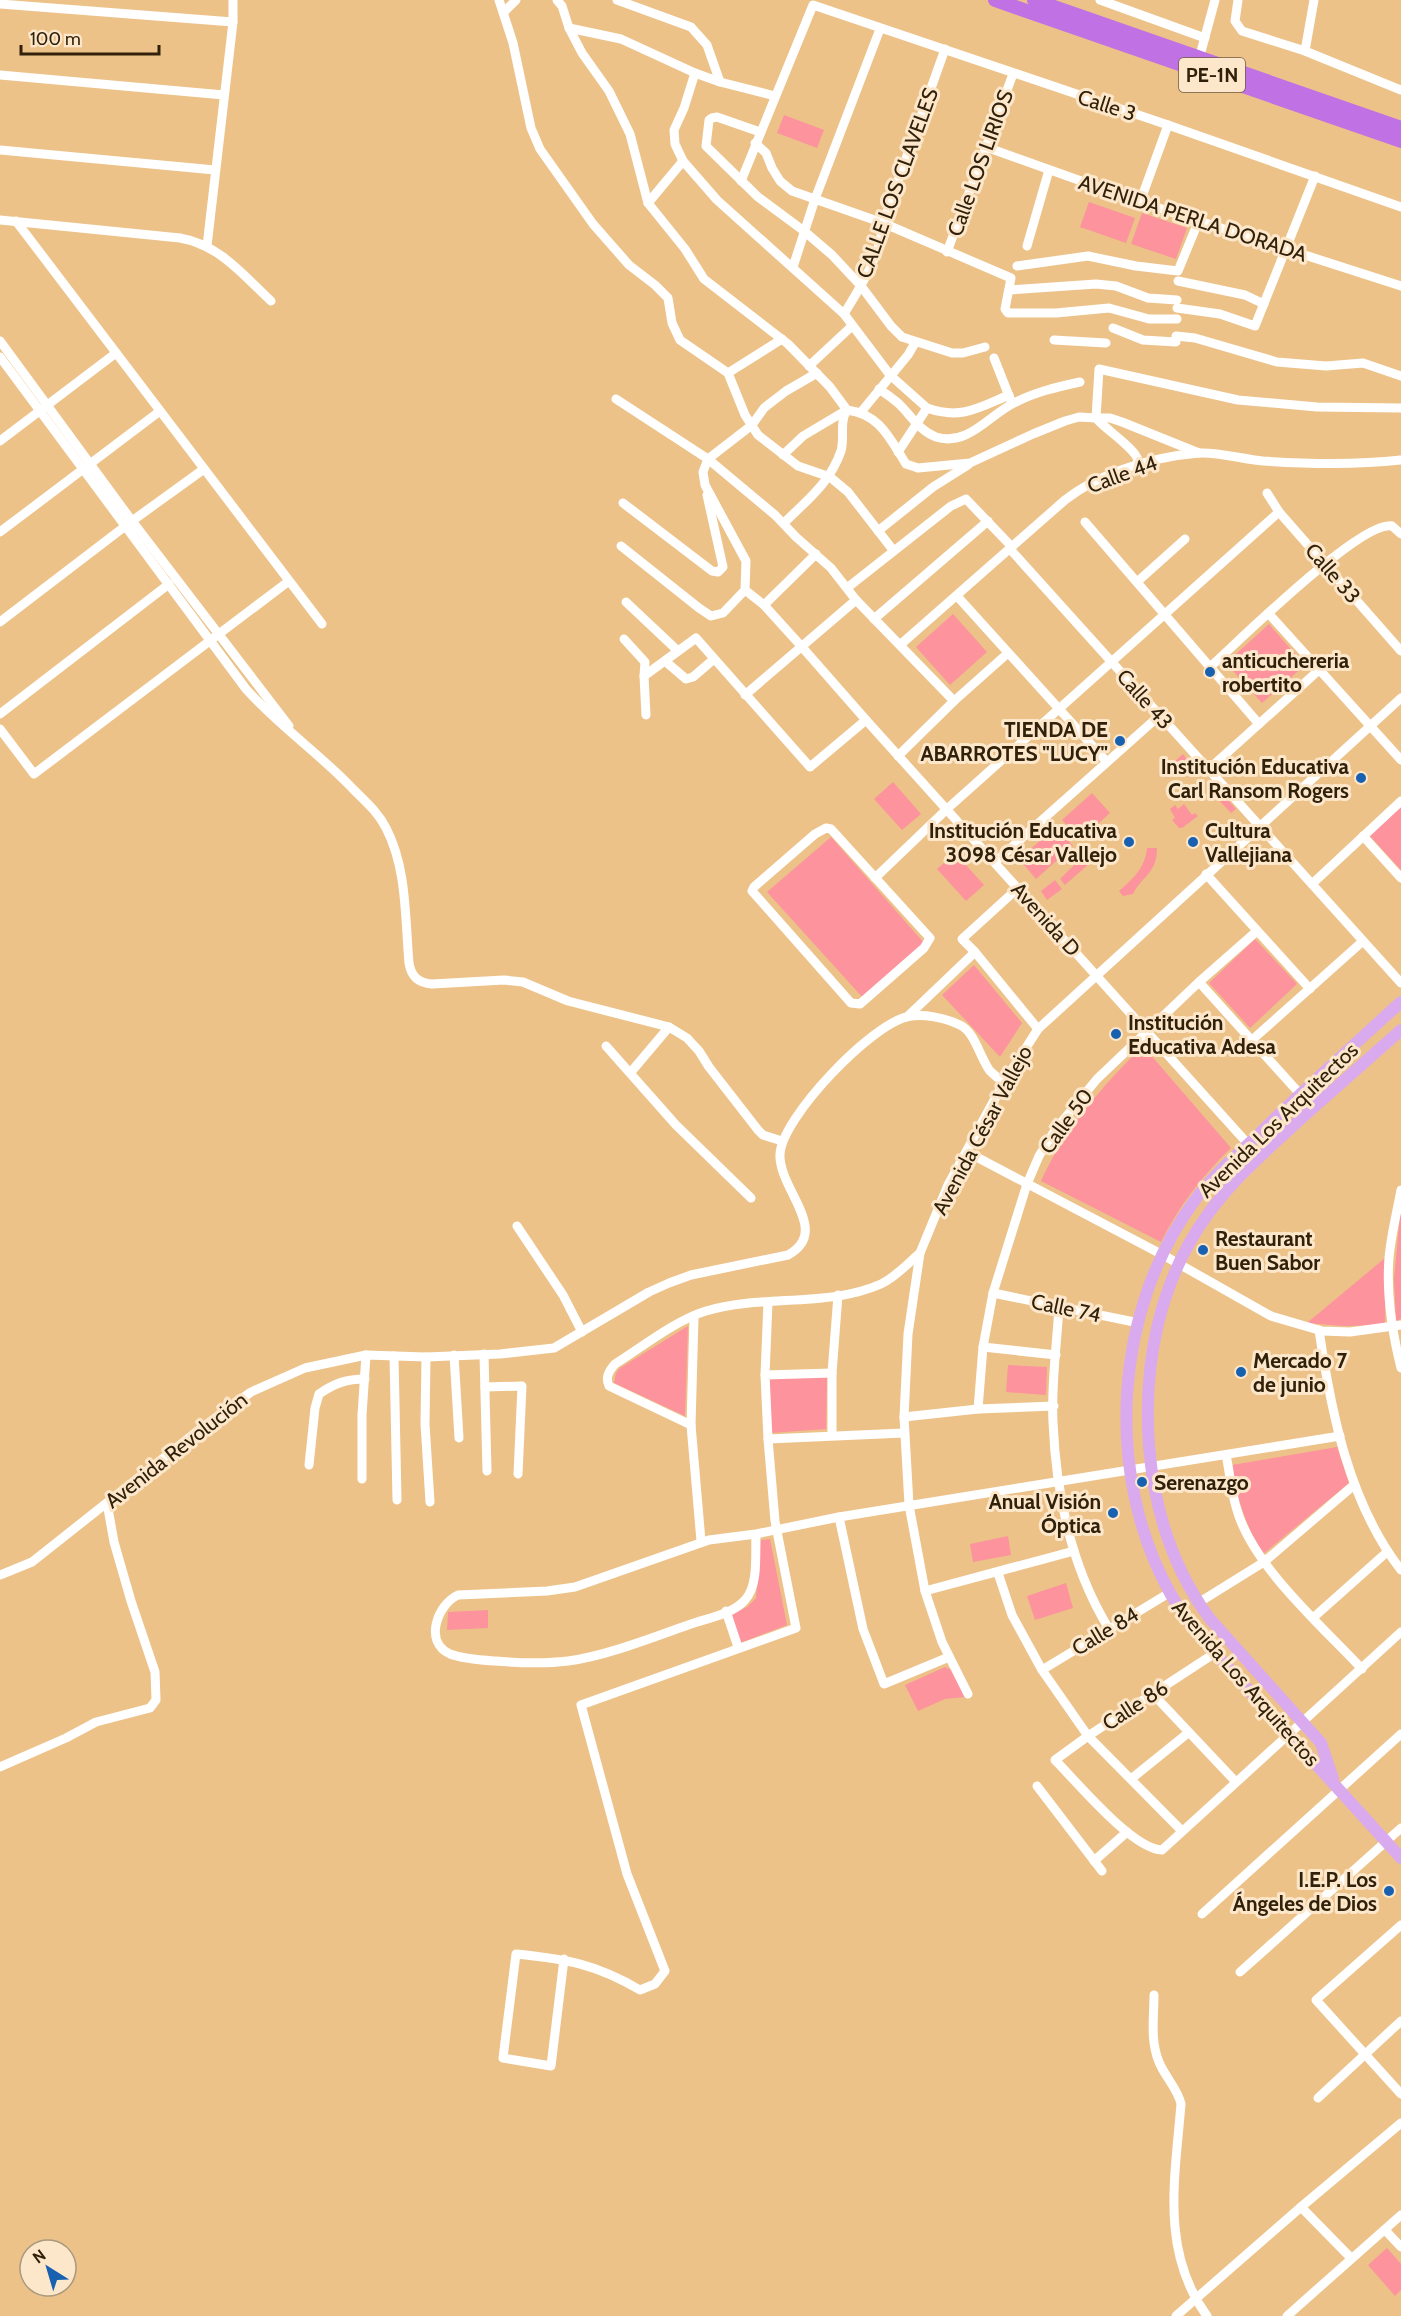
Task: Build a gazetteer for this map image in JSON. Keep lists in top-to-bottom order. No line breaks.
{"streets":{"highway":["PE-1N"],"main road":["Avenida Los Arquitectos"],"street":["Calle 3","Calle LOS LIRIOS","CALLE LOS CLAVELES","AVENIDA PERLA DORADA","Calle 44","Calle 33","Calle 43","Avenida D","Calle 50","Avenida César Vallejo","Calle 74","Avenida Revolución","Calle 84","Calle 86"]},"crossings":[["Calle 3","Calle LOS LIRIOS"],["Calle 3","CALLE LOS CLAVELES"],["Calle LOS LIRIOS","AVENIDA PERLA DORADA"],["Calle 44","Calle 43"],["Calle 43","Avenida César Vallejo"],["Avenida D","Avenida Los Arquitectos"],["Avenida D","Calle 50"],["Avenida D","Avenida César Vallejo"],["Avenida Los Arquitectos","Calle 74"],["Avenida Los Arquitectos","Calle 84"],["Avenida Los Arquitectos","Calle 86"],["Calle 50","Calle 74"]],"places":["anticuchereria robertito","TIENDA DE ABARROTES \"LUCY\"","Institución Educativa Carl Ransom Rogers","Institución Educativa 3098 César Vallejo","Cultura Vallejiana","Institución Educativa Adesa","Restaurant Buen Sabor","Mercado 7 de junio","Serenazgo","Anual Visión Óptica","I.E.P. Los Ángeles de Dios"],"scale_bar":"100 m","north":"top left"}
